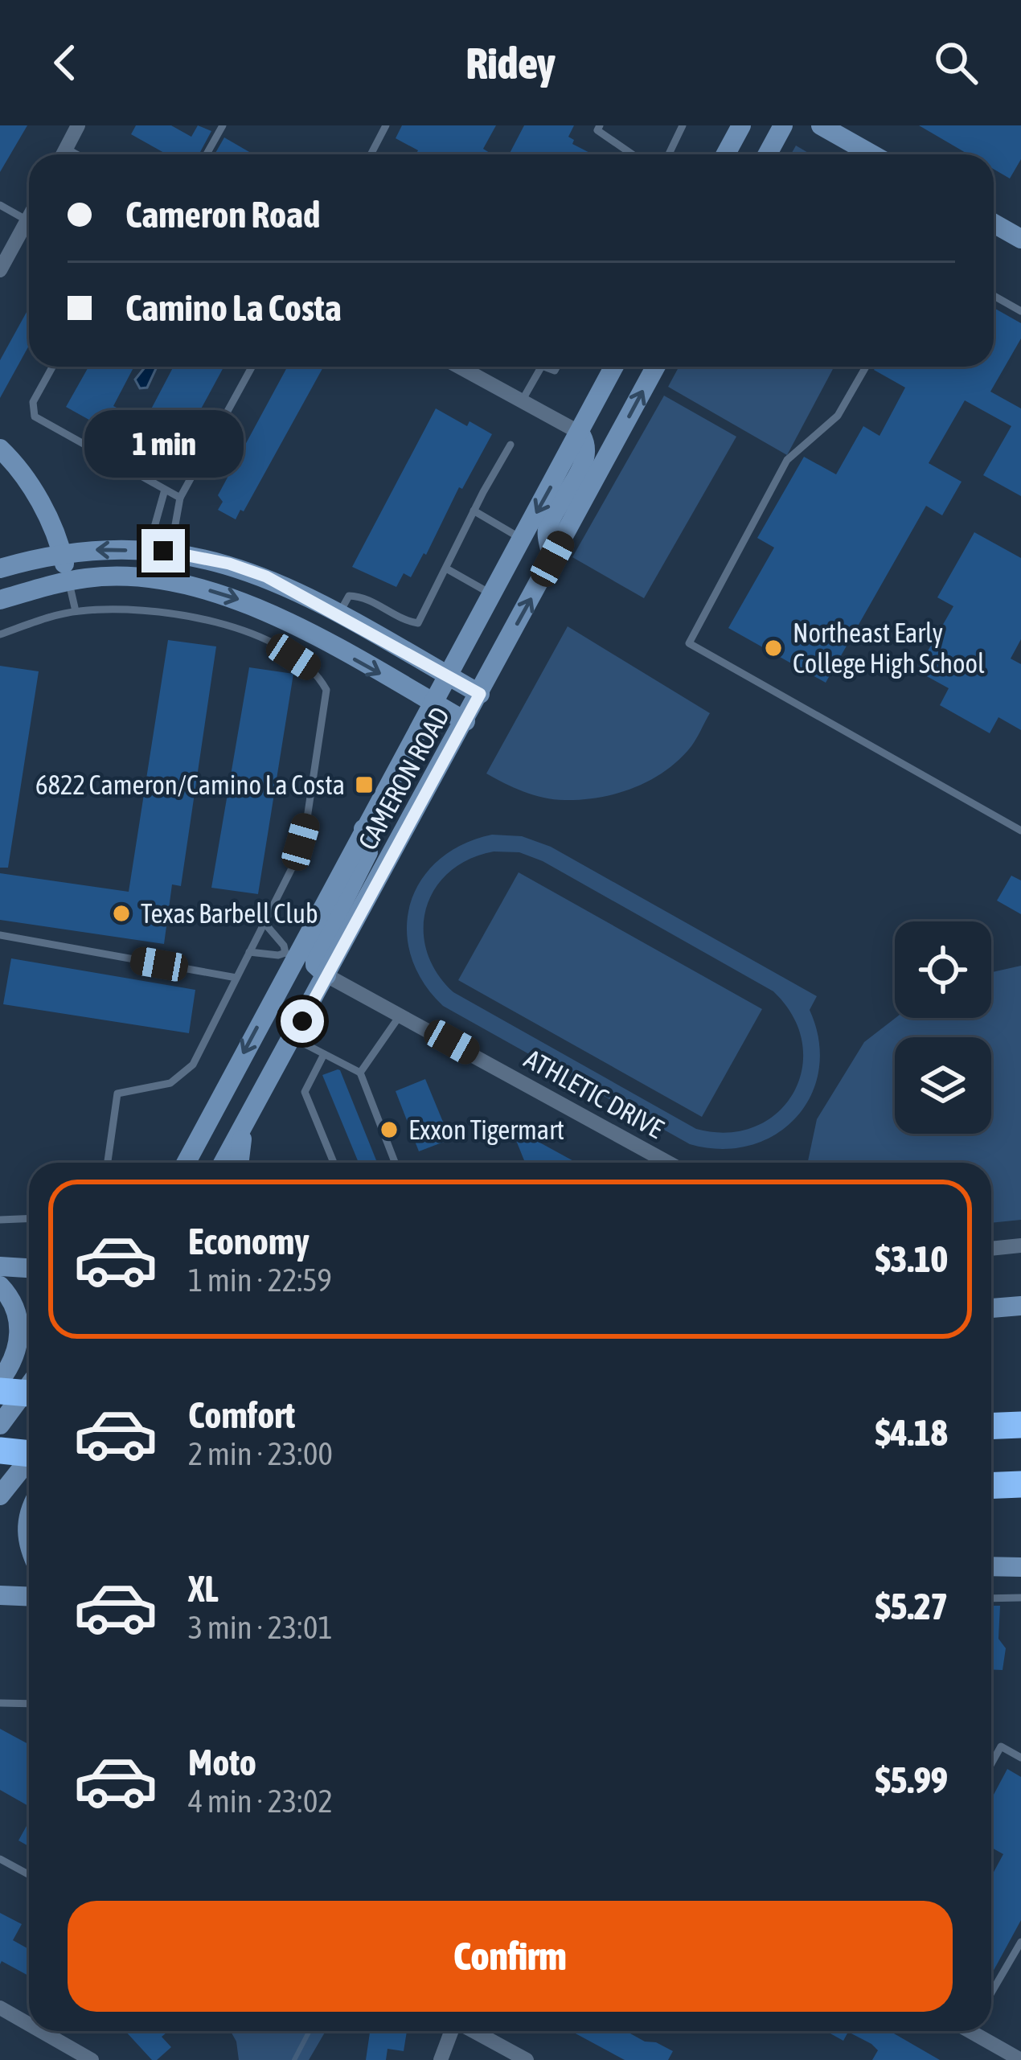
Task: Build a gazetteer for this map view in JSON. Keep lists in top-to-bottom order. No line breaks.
{"streets":{"main road":["CAMERON ROAD"],"street":["ATHLETIC DRIVE"]},"crossings":[["CAMERON ROAD","ATHLETIC DRIVE"]],"places":{"other":["Northeast Early College High School","Texas Barbell Club","Exxon Tigermart"],"transit":["6822 Cameron/Camino La Costa"]},"page":{"header":"Ridey","banner":["Cameron Road","Camino La Costa"],"bubble":"1 min","list":[{"name":"Economy","note":"1 min · 22:59","value":"$3.10"},{"name":"Comfort","note":"2 min · 23:00","value":"$4.18"},{"name":"XL","note":"3 min · 23:01","value":"$5.27"},{"name":"Moto","note":"4 min · 23:02","value":"$5.99"}],"buttons":"Confirm"}}
